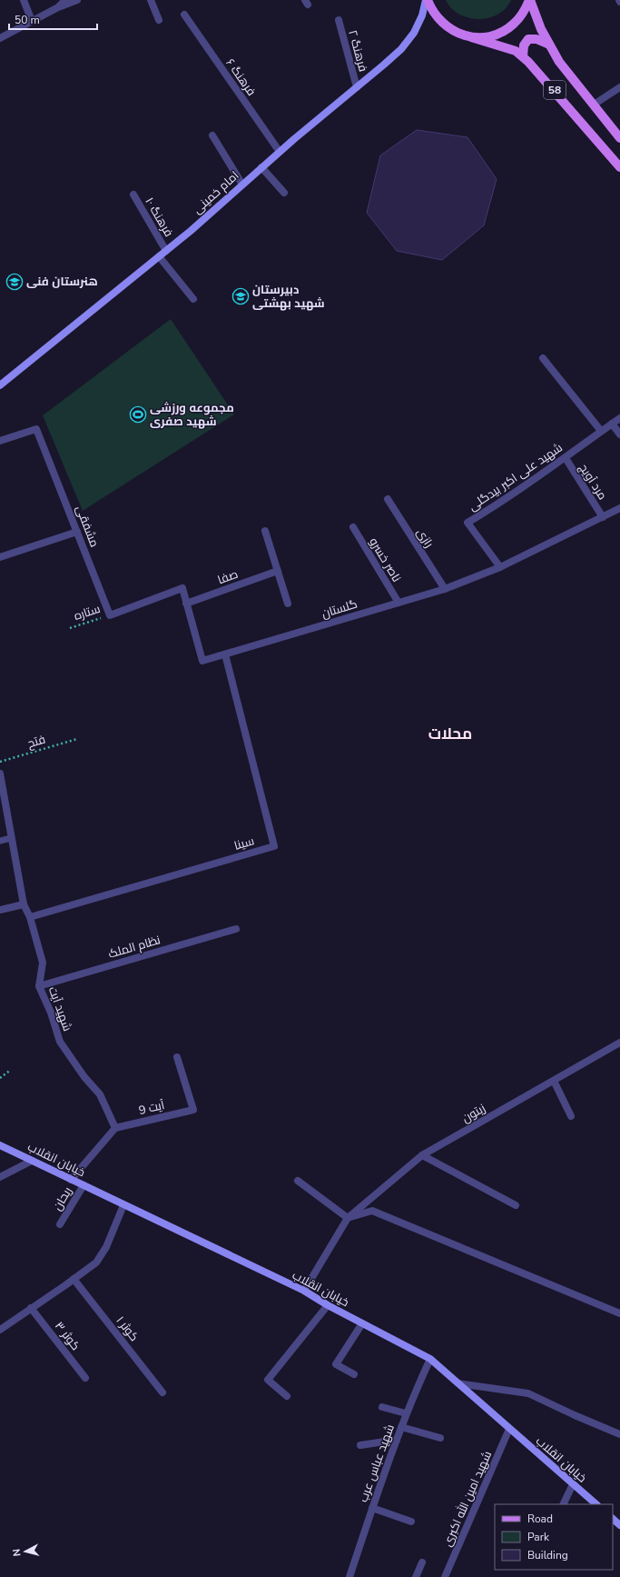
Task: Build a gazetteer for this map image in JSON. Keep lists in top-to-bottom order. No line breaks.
{"streets":{"main road":["58","امام خمینی","خیابان انقلاب"],"street":["فرهنگ ۲","فرهنگ ۶","فرهنگ ۱۰","شهید علی اکبر بیدگلی","مرد آویچ","مشفقی","رازی","ناصر خسرو","صفا","گلستان","سینا","نظام الملک","شهید آیت","آیت 9","زیتون","ریحان","کوثر ۱","کوثر ۳","شهید عباس عرب","شهید امین الله اکبری"],"path":["ستاره","فتح"]},"crossings":[["فرهنگ ۲","امام خمینی"],["فرهنگ ۶","امام خمینی"],["58","امام خمینی"],["امام خمینی","فرهنگ ۱۰"],["شهید علی اکبر بیدگلی","مرد آویچ"],["شهید علی اکبر بیدگلی","گلستان"],["مرد آویچ","گلستان"],["مشفقی","گلستان"],["مشفقی","ستاره"],["رازی","گلستان"],["ناصر خسرو","گلستان"],["صفا","گلستان"],["گلستان","ستاره"],["گلستان","سینا"],["سینا","شهید آیت"],["نظام الملک","شهید آیت"],["شهید آیت","آیت 9"],["زیتون","خیابان انقلاب"],["خیابان انقلاب","ریحان"],["خیابان انقلاب","شهید عباس عرب"],["خیابان انقلاب","شهید امین الله اکبری"]],"districts":["محلات"],"places":{"school or university":["هنرستان فنی","دبیرستان شهید بهشتی"],"sports":["مجموعه ورزشی شهید صفری"]},"legend":["Road","Park","Building"],"scale_bar":"50 m","north":"left"}
